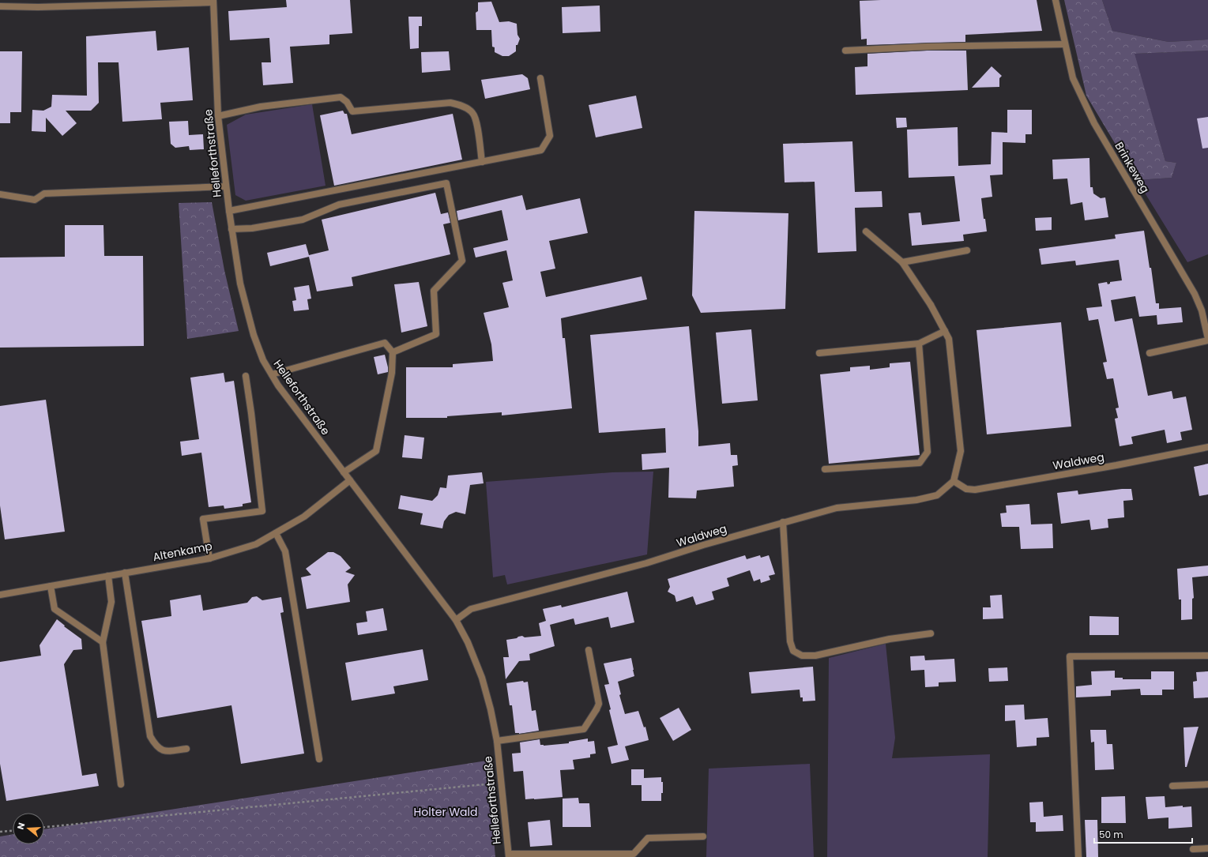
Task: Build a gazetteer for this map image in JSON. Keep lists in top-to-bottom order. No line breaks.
{"streets":{"street":["Helleforthstraße","Brinkeweg","Waldweg","Altenkamp"]},"crossings":[["Helleforthstraße","Waldweg"],["Helleforthstraße","Altenkamp"]],"parks":["Holter Wald"],"scale_bar":"50 m","north":"left"}
